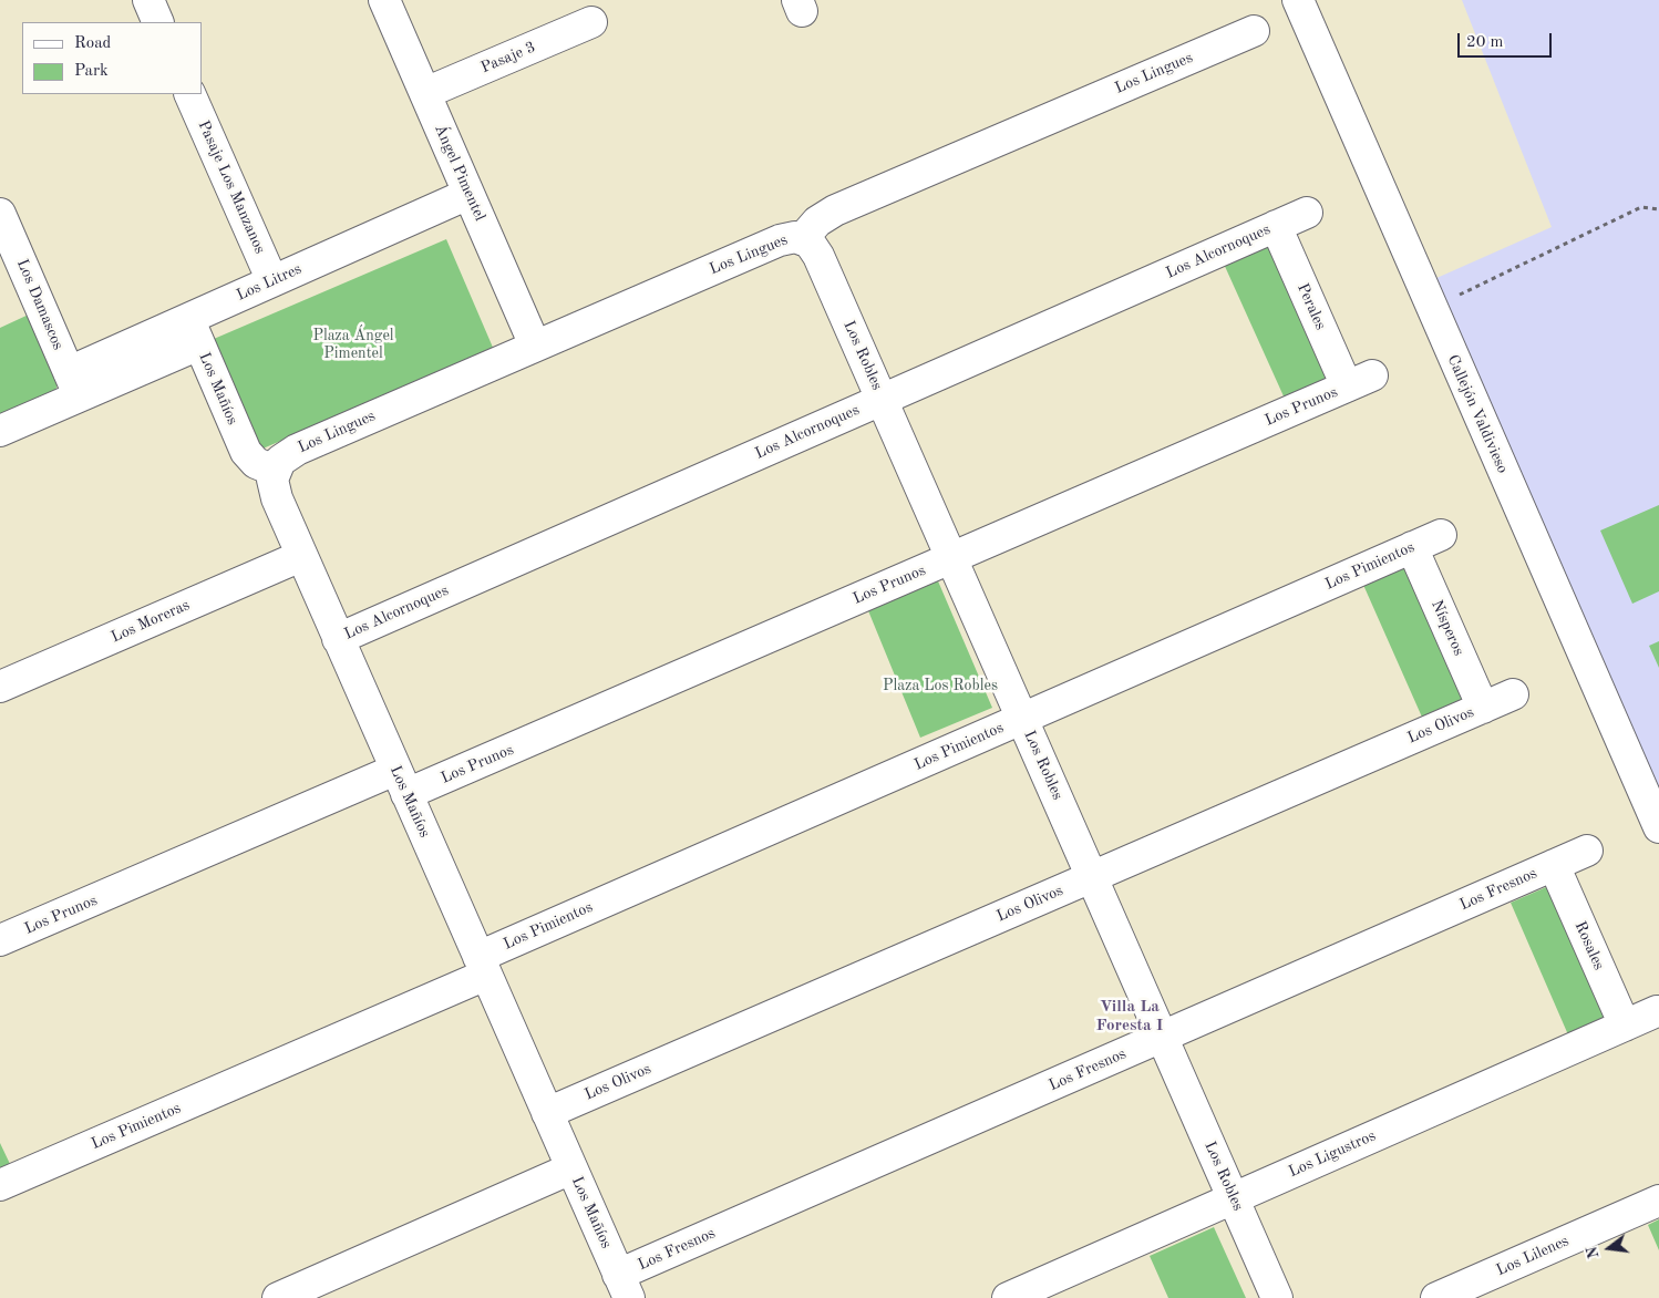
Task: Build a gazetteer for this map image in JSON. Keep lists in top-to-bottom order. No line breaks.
{"streets":{"street":["Pasaje 3","Los Lingues","Ángel Pimentel","Pasaje Los Manzanos","Los Alcornoques","Los Litres","Los Damascos","Perales","Los Robles","Los Mañíos","Los Prunos","Callejón Valdivieso","Los Pimientos","Los Moreras","Nísperos","Los Olivos","Los Fresnos","Rosales","Los Ligustros","Los Lilenes"]},"crossings":[["Pasaje 3","Ángel Pimentel"],["Los Lingues","Ángel Pimentel"],["Los Lingues","Los Robles"],["Los Lingues","Los Mañíos"],["Ángel Pimentel","Los Litres"],["Pasaje Los Manzanos","Los Litres"],["Los Alcornoques","Perales"],["Los Alcornoques","Los Robles"],["Los Alcornoques","Los Mañíos"],["Los Litres","Los Damascos"],["Los Litres","Los Mañíos"],["Perales","Los Prunos"],["Los Robles","Los Prunos"],["Los Robles","Los Pimientos"],["Los Robles","Los Olivos"],["Los Robles","Los Fresnos"],["Los Robles","Los Ligustros"],["Los Mañíos","Los Prunos"],["Los Mañíos","Los Pimientos"],["Los Mañíos","Los Moreras"],["Los Mañíos","Los Olivos"],["Los Mañíos","Los Fresnos"],["Los Pimientos","Nísperos"],["Nísperos","Los Olivos"],["Los Fresnos","Rosales"],["Rosales","Los Ligustros"]],"districts":["Villa La Foresta I"],"parks":["Plaza Ángel Pimentel","Plaza Los Robles"],"legend":["Road","Park"],"scale_bar":"20 m","north":"left"}
